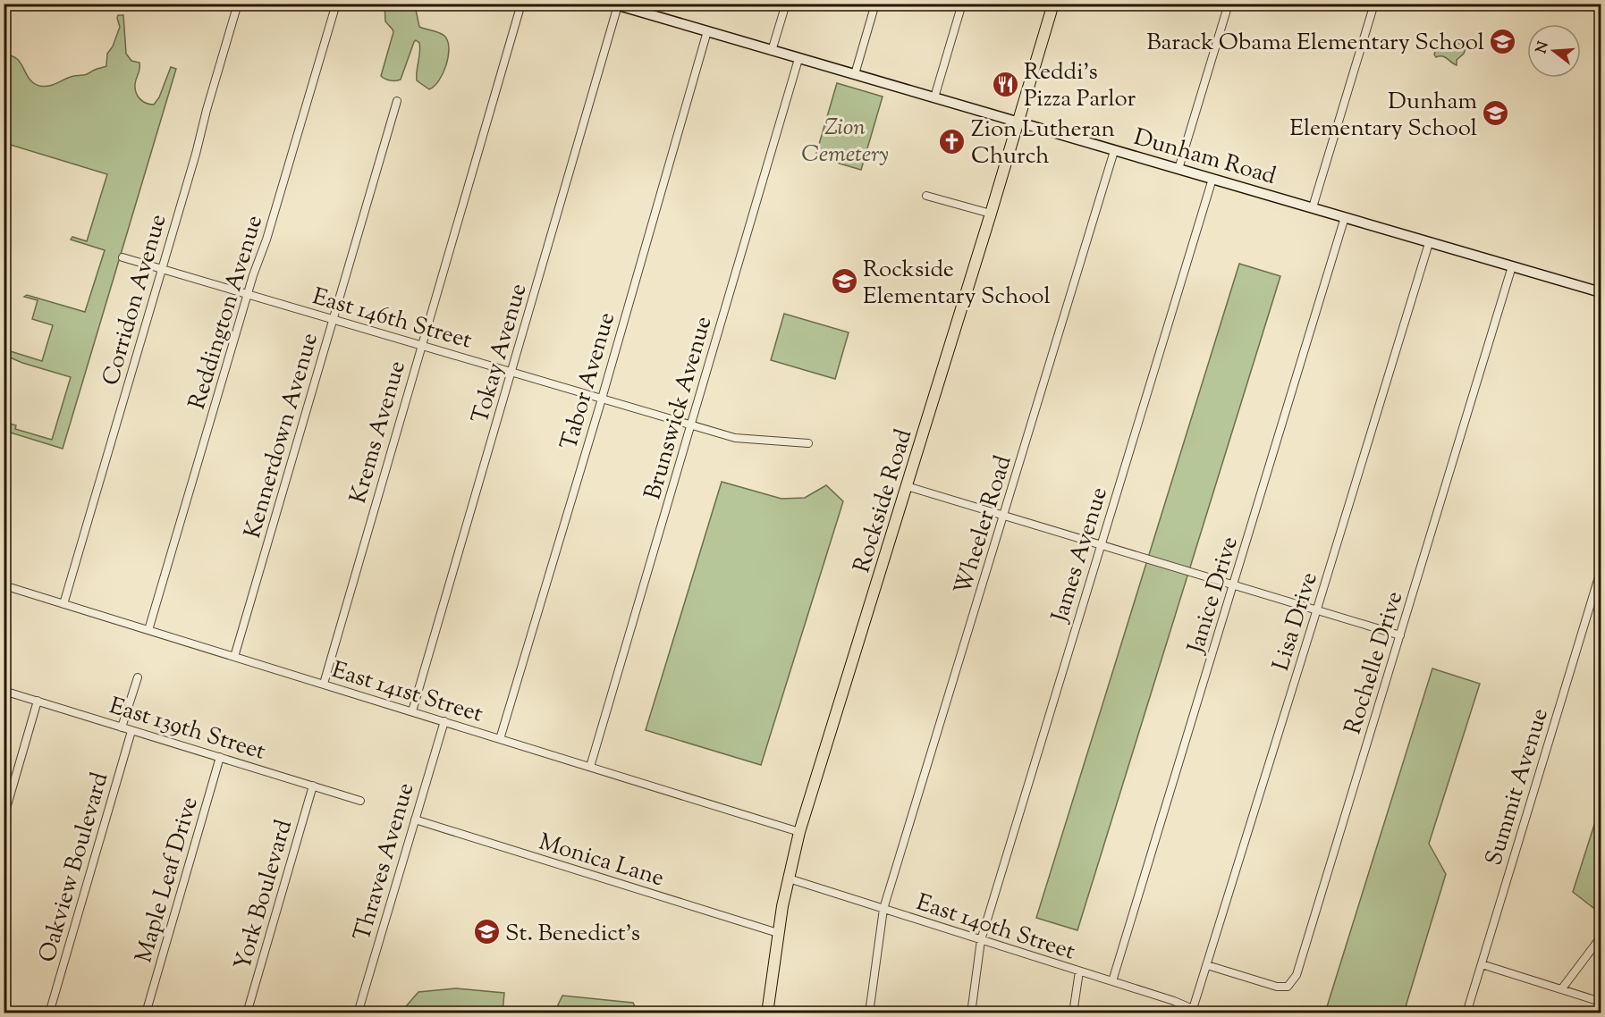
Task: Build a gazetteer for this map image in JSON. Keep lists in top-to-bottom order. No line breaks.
{"streets":{"main road":["Rockside Road"],"street":["Dunham Road","Corridon Avenue","Reddington Avenue","East 146th Street","Tokay Avenue","Tabor Avenue","Brunswick Avenue","Krems Avenue","Kennerdown Avenue","Wheeler Road","James Avenue","Janice Drive","Lisa Drive","Rochelle Drive","East 141st Street","East 139th Street","Summit Avenue","Monica Lane","Thraves Avenue","Oakview Boulevard","Maple Leaf Drive","York Boulevard","East 140th Street"]},"crossings":[["Dunham Road","Tokay Avenue"],["Dunham Road","Tabor Avenue"],["Dunham Road","Brunswick Avenue"],["Dunham Road","Rockside Road"],["Dunham Road","Wheeler Road"],["Dunham Road","James Avenue"],["Dunham Road","Janice Drive"],["Dunham Road","Lisa Drive"],["Dunham Road","Rochelle Drive"],["Corridon Avenue","East 146th Street"],["Corridon Avenue","East 141st Street"],["Reddington Avenue","East 146th Street"],["Reddington Avenue","East 141st Street"],["East 146th Street","Tokay Avenue"],["East 146th Street","Tabor Avenue"],["East 146th Street","Brunswick Avenue"],["East 146th Street","Krems Avenue"],["East 146th Street","Kennerdown Avenue"],["Tokay Avenue","East 141st Street"],["Tabor Avenue","East 141st Street"],["Brunswick Avenue","East 141st Street"],["Krems Avenue","East 141st Street"],["Kennerdown Avenue","East 141st Street"],["Rockside Road","East 141st Street"],["Rockside Road","Monica Lane"],["Rockside Road","East 140th Street"],["Wheeler Road","East 140th Street"],["James Avenue","East 140th Street"],["Janice Drive","East 140th Street"],["Lisa Drive","Rochelle Drive"],["Lisa Drive","East 140th Street"],["East 141st Street","Thraves Avenue"],["East 139th Street","Oakview Boulevard"],["East 139th Street","Maple Leaf Drive"],["East 139th Street","York Boulevard"],["Monica Lane","Thraves Avenue"]],"parks":["Zion Cemetery"],"places":{"school or university":["Barack Obama Elementary School","Dunham Elementary School","Rockside Elementary School","St. Benedict's"],"restaurant":["Reddi's Pizza Parlor"],"church":["Zion Lutheran Church"]},"north":"left"}
